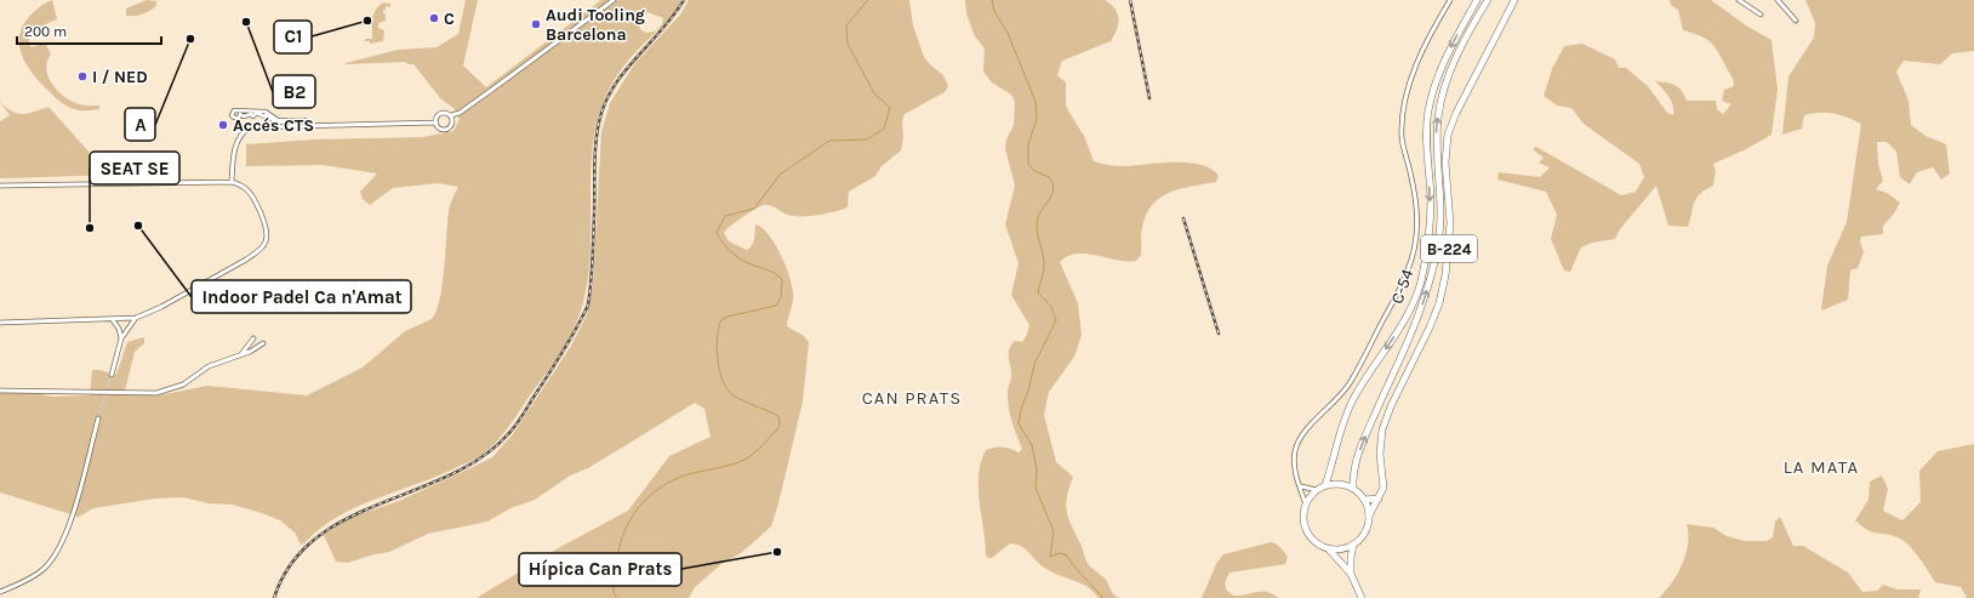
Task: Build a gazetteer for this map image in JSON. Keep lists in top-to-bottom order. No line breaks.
{"streets":{"main road":["B-224","C-54"]},"crossings":[["B-224","C-54"]],"districts":["CAN PRATS","LA MATA"],"places":["C","C1","B2","Audi Tooling Barcelona","A","I / NED","Accés CTS","Indoor Padel Ca n'Amat","SEAT SE","Hípica Can Prats"],"scale_bar":"200 m"}
